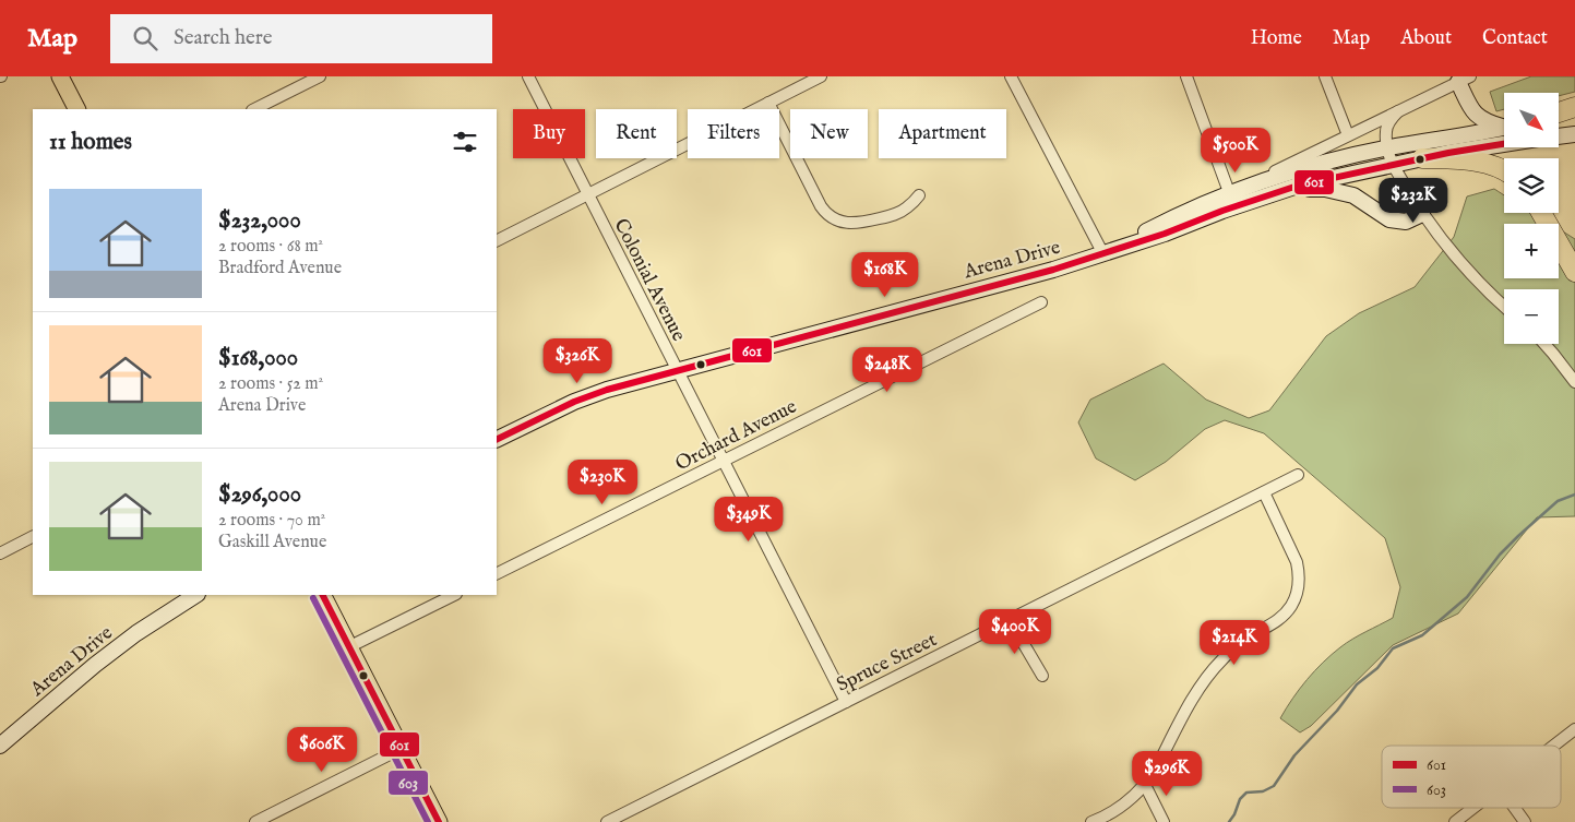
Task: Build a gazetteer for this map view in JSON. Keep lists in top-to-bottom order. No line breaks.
{"streets":{"main road":["Arena Drive"],"street":["Colonial Avenue","Orchard Avenue","Spruce Street"]},"crossings":[["Arena Drive","Colonial Avenue"],["Colonial Avenue","Orchard Avenue"],["Colonial Avenue","Spruce Street"]],"lines":["transit line 601","transit line 603"],"legend":["601","603"],"north":"bottom right","page":{"header":"Map","search":"Search here","nav":["Home","Map","About","Contact"],"map_buttons":["+","−"],"chip":["Buy","Rent","Filters","New","Apartment"],"heading":"11 homes","price":["$500K","$232K","$168K","$326K","$248K","$230K","$349K","$400K","$214K","$606K","$296K"],"list":[{"name":"$232,000","note":"2 rooms · 68 m² · Bradford Avenue"},{"name":"$168,000","note":"2 rooms · 52 m² · Arena Drive"},{"name":"$296,000","note":"2 rooms · 70 m² · Gaskill Avenue"}]}}
